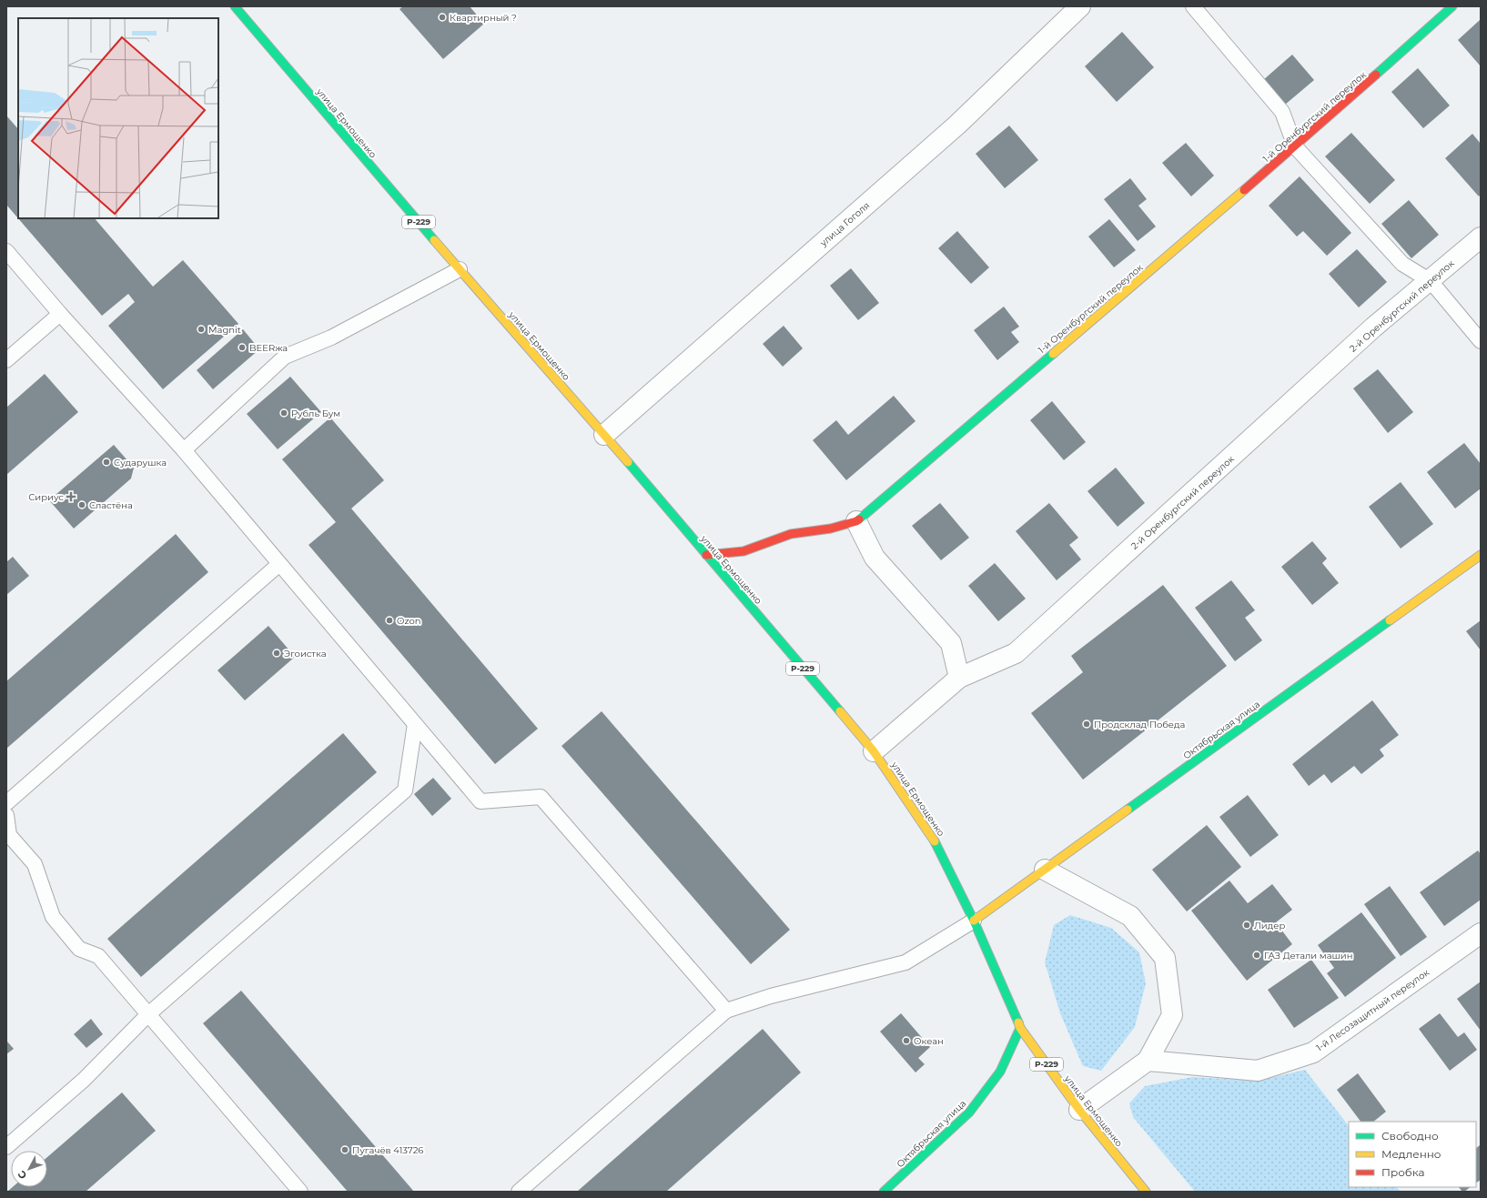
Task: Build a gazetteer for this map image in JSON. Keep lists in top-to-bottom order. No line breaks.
{"streets":{"main road":["1-й Оренбургский переулок","улица Ермощенко","Р-229","Октябрьская улица"],"street":["улица Гоголя","2-й Оренбургский переулок","1-й Лесозащитный переулок"]},"crossings":[["1-й Оренбургский переулок","улица Ермощенко"],["улица Ермощенко","улица Гоголя"],["улица Ермощенко","2-й Оренбургский переулок"],["улица Ермощенко","Октябрьская улица"]],"places":{"other":["Квартирный ?","Magnit","BEERжа","Рубль Бум","Сударушка","Сластёна","Ozon","Эгоистка","Продсклад Победа","Лидер","ГАЗ Детали машин","Океан","Пугачёв 413726"],"health":["Сириус"]},"legend":["Свободно","Медленно","Пробка"],"north":"bottom left"}
